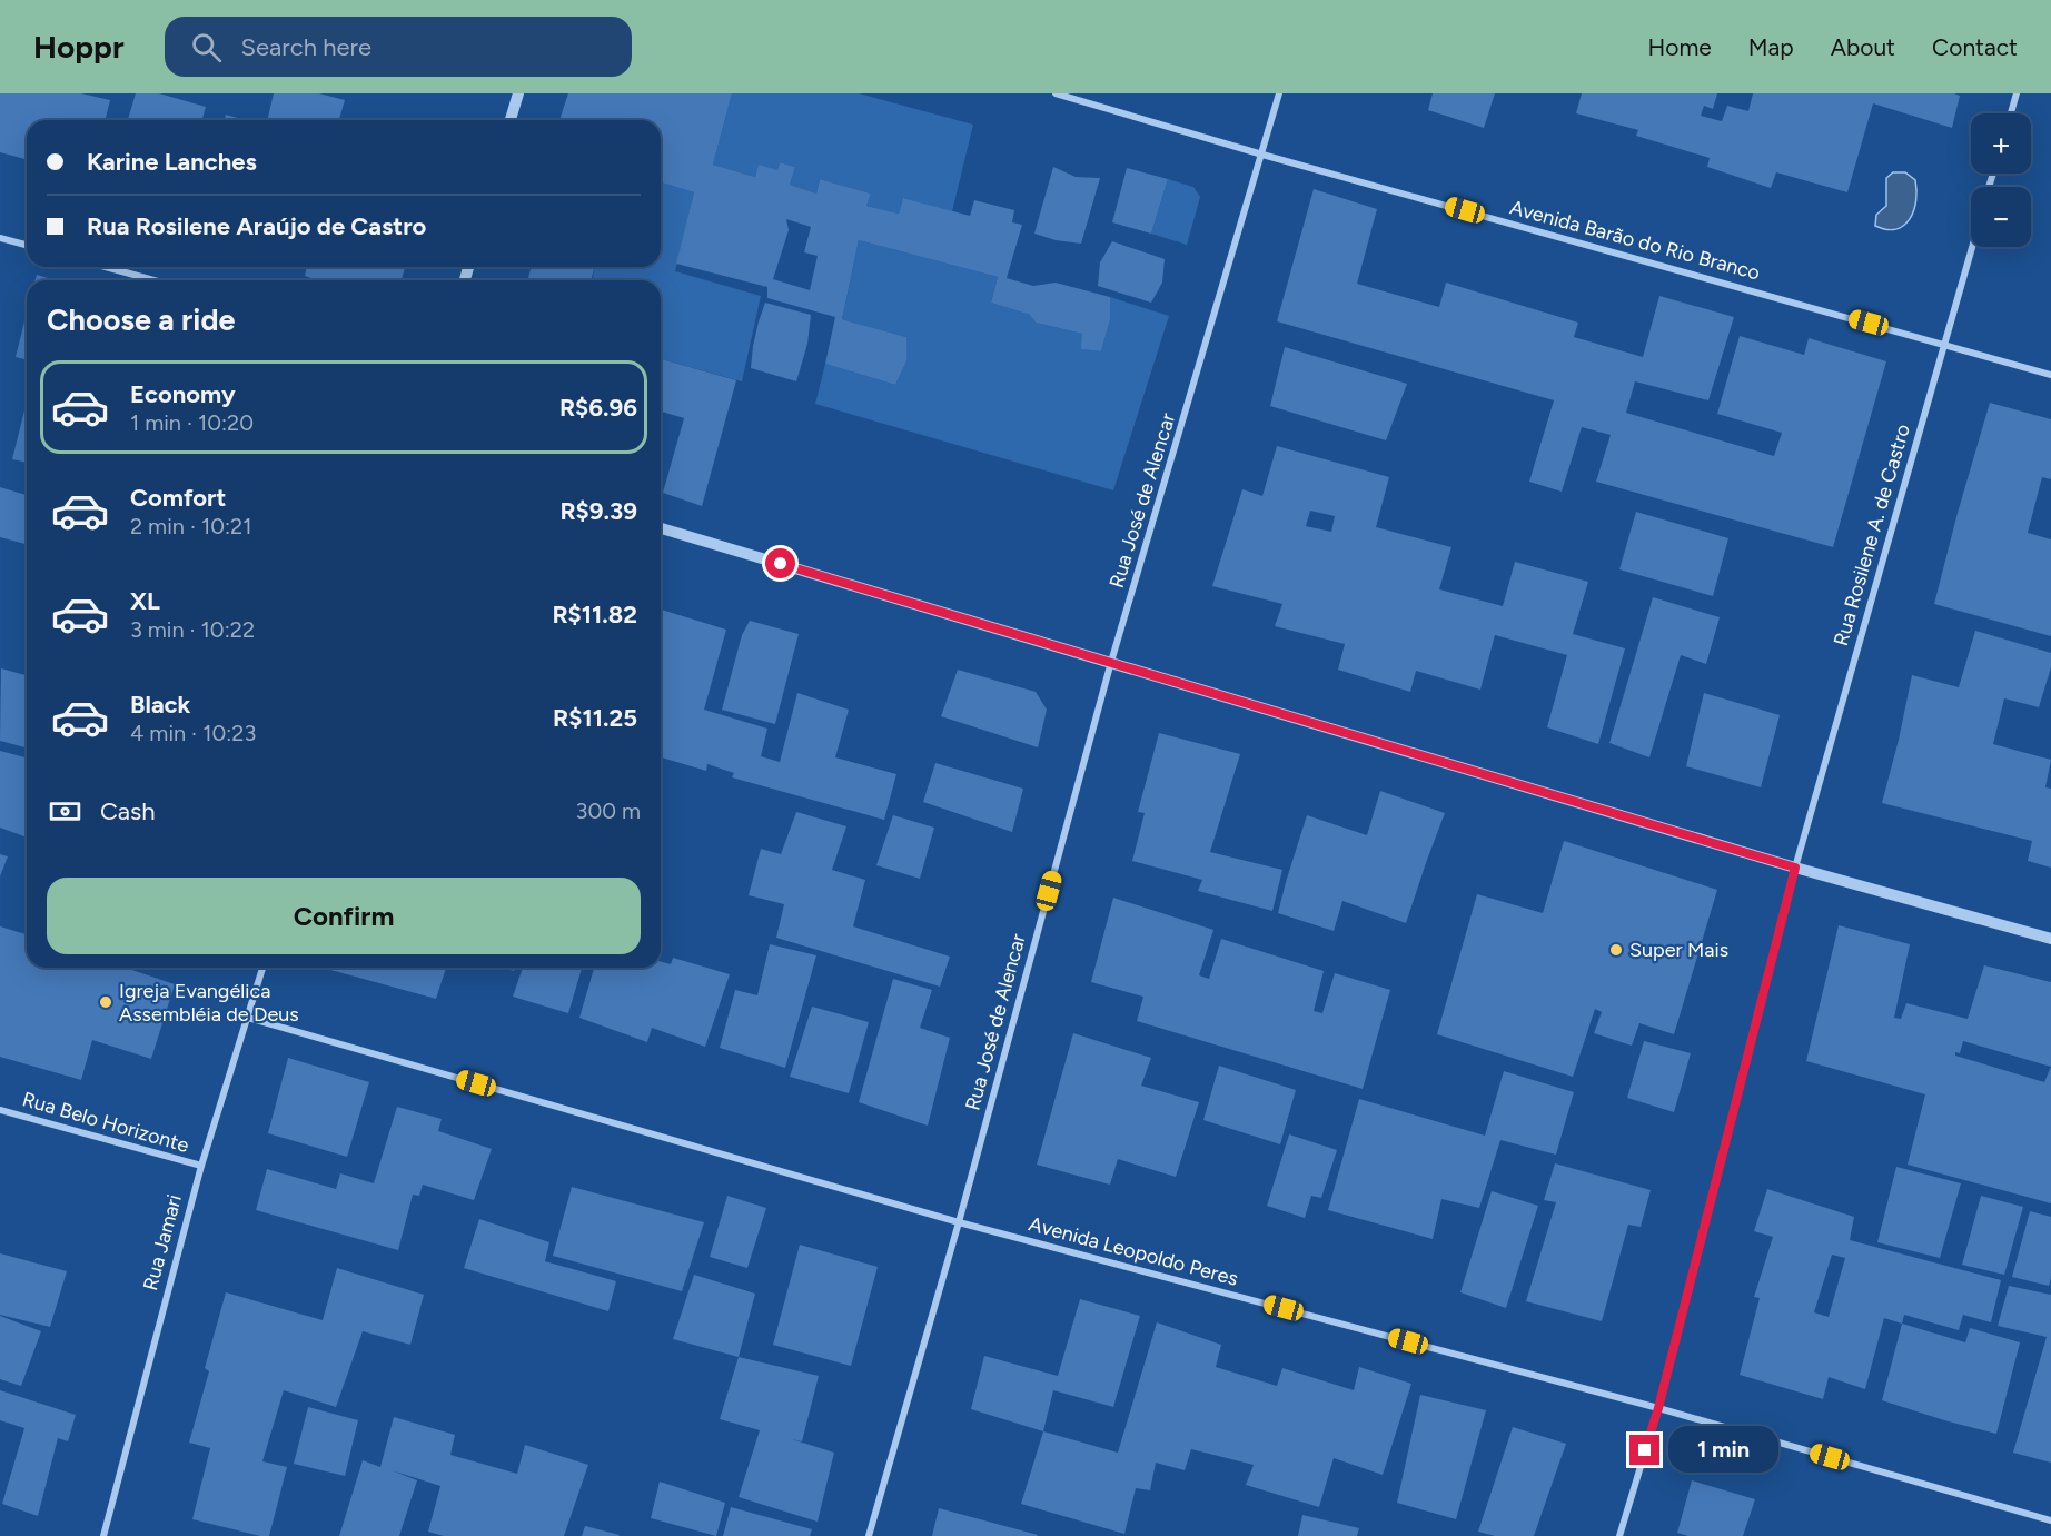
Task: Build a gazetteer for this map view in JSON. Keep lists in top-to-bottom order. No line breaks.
{"streets":{"street":["Avenida Barão do Rio Branco","Rua José de Alencar","Rua Rosilene A. de Castro","Rua Belo Horizonte","Rua Jamari","Avenida Leopoldo Peres"]},"crossings":[["Avenida Barão do Rio Branco","Rua José de Alencar"],["Avenida Barão do Rio Branco","Rua Rosilene A. de Castro"],["Rua José de Alencar","Avenida Leopoldo Peres"],["Rua Rosilene A. de Castro","Avenida Leopoldo Peres"],["Rua Belo Horizonte","Rua Jamari"],["Rua Jamari","Avenida Leopoldo Peres"]],"places":["Super Mais","Igreja Evangélica Assembléia de Deus"],"page":{"header":"Hoppr","search":"Search here","nav":["Home","Map","About","Contact"],"map_buttons":["+","−"],"banner":["Karine Lanches","Rua Rosilene Araújo de Castro"],"heading":"Choose a ride","list":[{"name":"Economy","note":"1 min · 10:20","value":"R$6.96"},{"name":"Comfort","note":"2 min · 10:21","value":"R$9.39"},{"name":"XL","note":"3 min · 10:22","value":"R$11.82"},{"name":"Black","note":"4 min · 10:23","value":"R$11.25"}],"pay":["Cash","300 m"],"buttons":"Confirm","bubble":"1 min"}}
